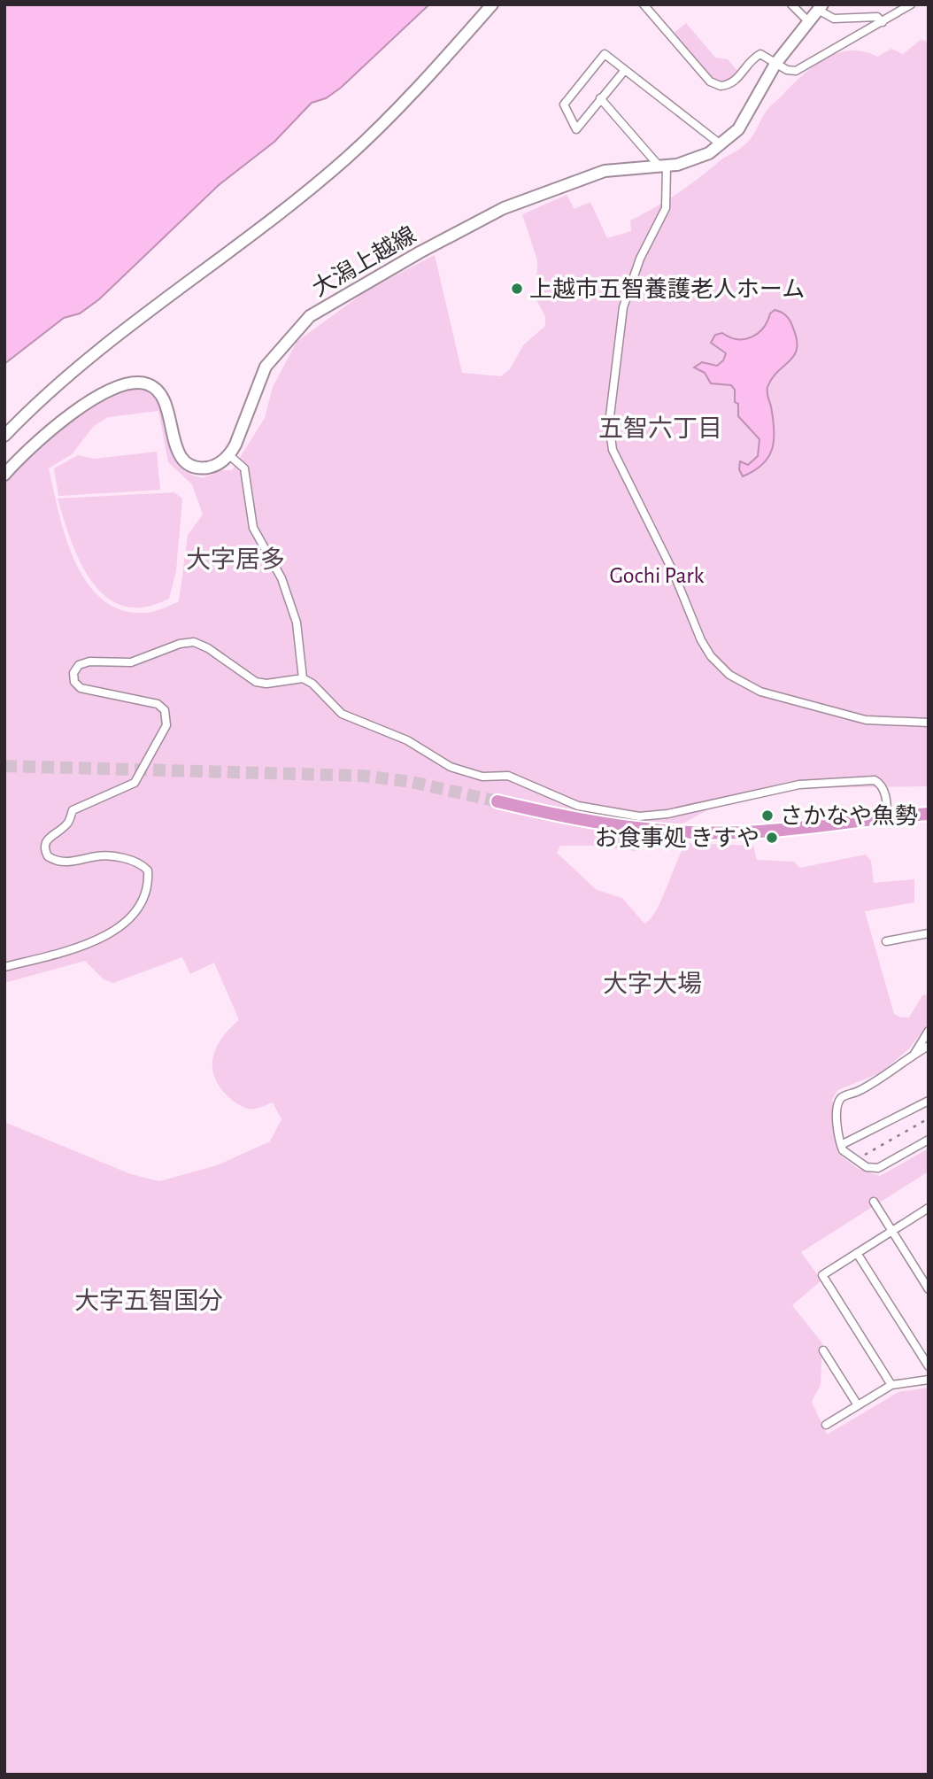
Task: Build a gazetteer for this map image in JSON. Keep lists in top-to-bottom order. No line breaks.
{"streets":{"main road":["大潟上越線"]},"districts":["五智六丁目","大字居多","大字大場","大字五智国分"],"parks":["Gochi Park"],"places":["上越市五智養護老人ホーム","さかなや魚勢","お食事処 きすや"]}
